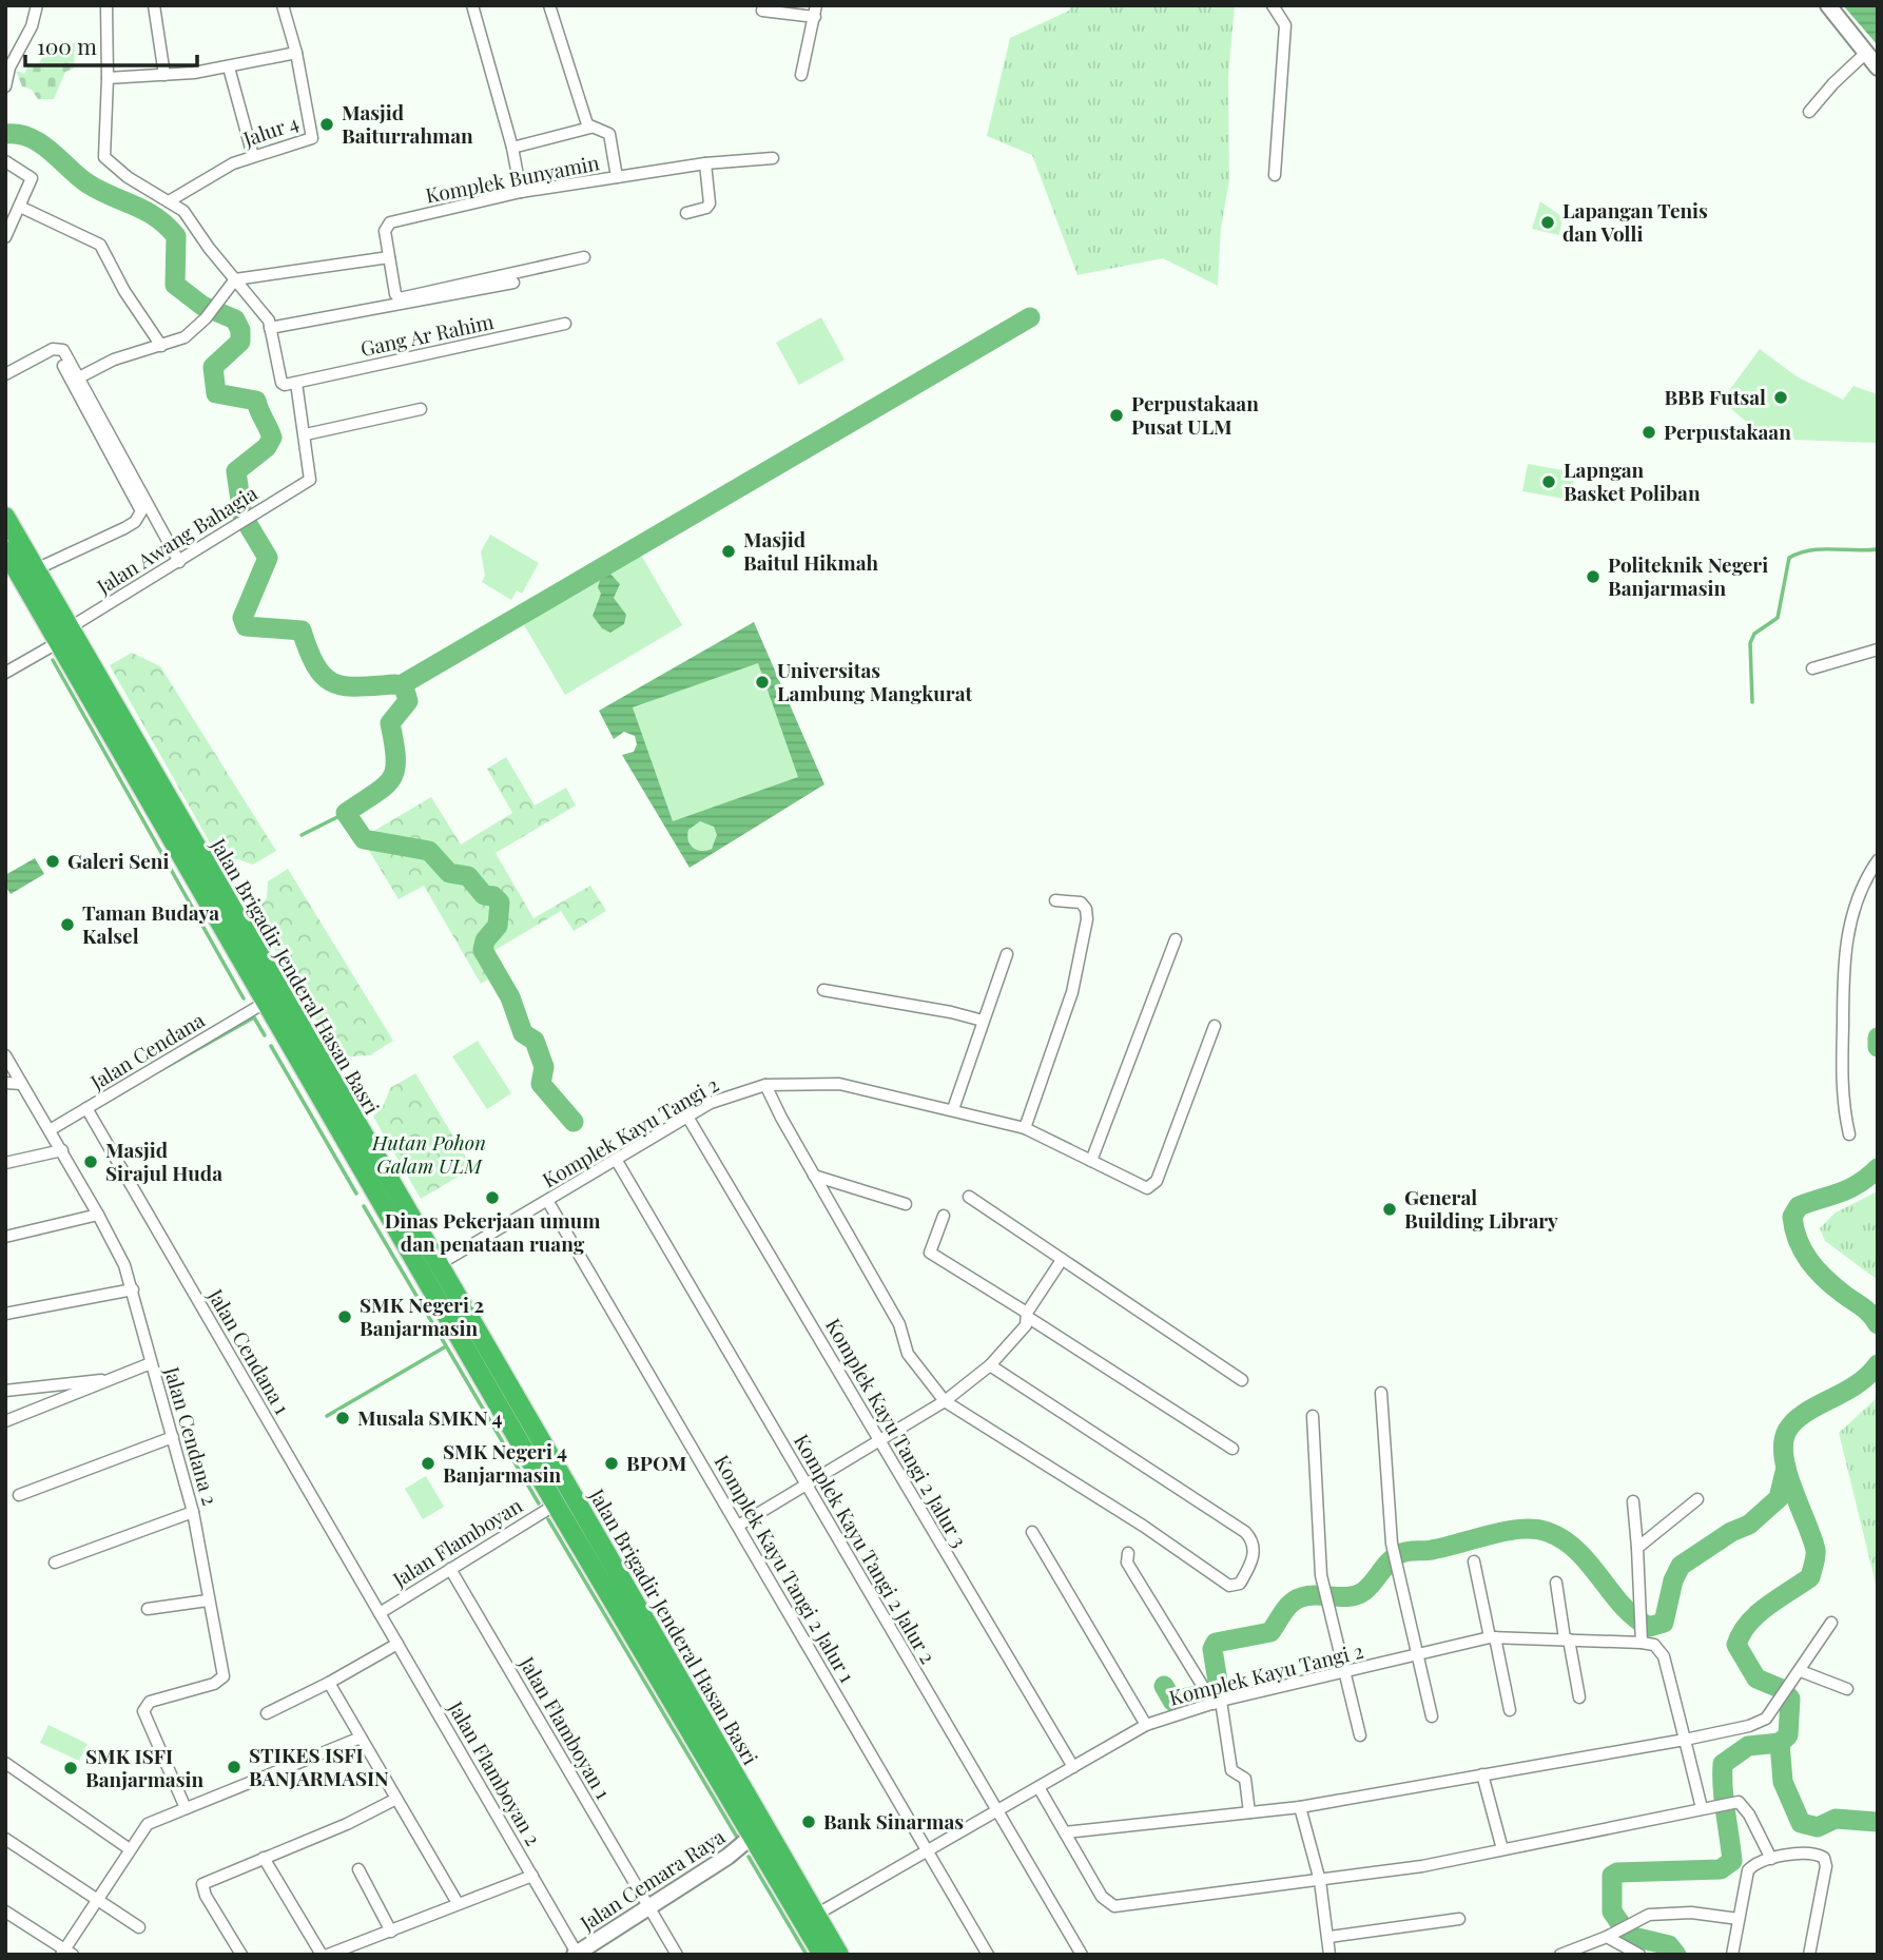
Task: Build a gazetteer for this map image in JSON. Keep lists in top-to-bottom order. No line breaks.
{"streets":{"highway":["Jalan Brigadir Jenderal Hasan Basri"],"street":["Jalur 4","Komplek Bunyamin","Gang Ar Rahim","Jalan Awang Bahagia","Jalan Cendana","Komplek Kayu Tangi 2","Jalan Cendana 1","Komplek Kayu Tangi 2 Jalur 3","Jalan Cendana 2","Jalan Flamboyan","Komplek Kayu Tangi 2 Jalur 2","Komplek Kayu Tangi 2 Jalur 1","Jalan Flamboyan 1","Jalan Flamboyan 2","Jalan Cemara Raya"]},"crossings":[["Jalan Awang Bahagia","Jalan Brigadir Jenderal Hasan Basri"],["Jalan Brigadir Jenderal Hasan Basri","Jalan Cendana"],["Jalan Brigadir Jenderal Hasan Basri","Komplek Kayu Tangi 2"],["Jalan Brigadir Jenderal Hasan Basri","Jalan Flamboyan"],["Jalan Brigadir Jenderal Hasan Basri","Jalan Cemara Raya"],["Jalan Cendana","Jalan Cendana 1"],["Jalan Cendana","Jalan Cendana 2"],["Komplek Kayu Tangi 2","Komplek Kayu Tangi 2 Jalur 3"],["Komplek Kayu Tangi 2","Komplek Kayu Tangi 2 Jalur 2"],["Komplek Kayu Tangi 2","Komplek Kayu Tangi 2 Jalur 1"],["Jalan Cendana 1","Jalan Flamboyan"],["Jalan Cendana 1","Jalan Flamboyan 2"],["Jalan Flamboyan","Jalan Flamboyan 1"],["Jalan Flamboyan","Jalan Flamboyan 2"],["Jalan Flamboyan 1","Jalan Cemara Raya"],["Jalan Flamboyan 2","Jalan Cemara Raya"]],"parks":["Hutan Pohon Galam ULM"],"places":["Masjid Baiturrahman","Lapangan Tenis dan Volli","BBB Futsal","Perpustakaan Pusat ULM","Perpustakaan","Lapngan Basket Poliban","Masjid Baitul Hikmah","Politeknik Negeri Banjarmasin","Universitas Lambung Mangkurat","Galeri Seni","Taman Budaya Kalsel","Masjid Sirajul Huda","Dinas Pekerjaan umum dan penataan ruang","General Building Library","SMK Negeri 2 Banjarmasin","Musala SMKN 4","SMK Negeri 4 Banjarmasin","BPOM","STIKES ISFI BANJARMASIN","SMK ISFI Banjarmasin","Bank Sinarmas"],"scale_bar":"100 m"}
